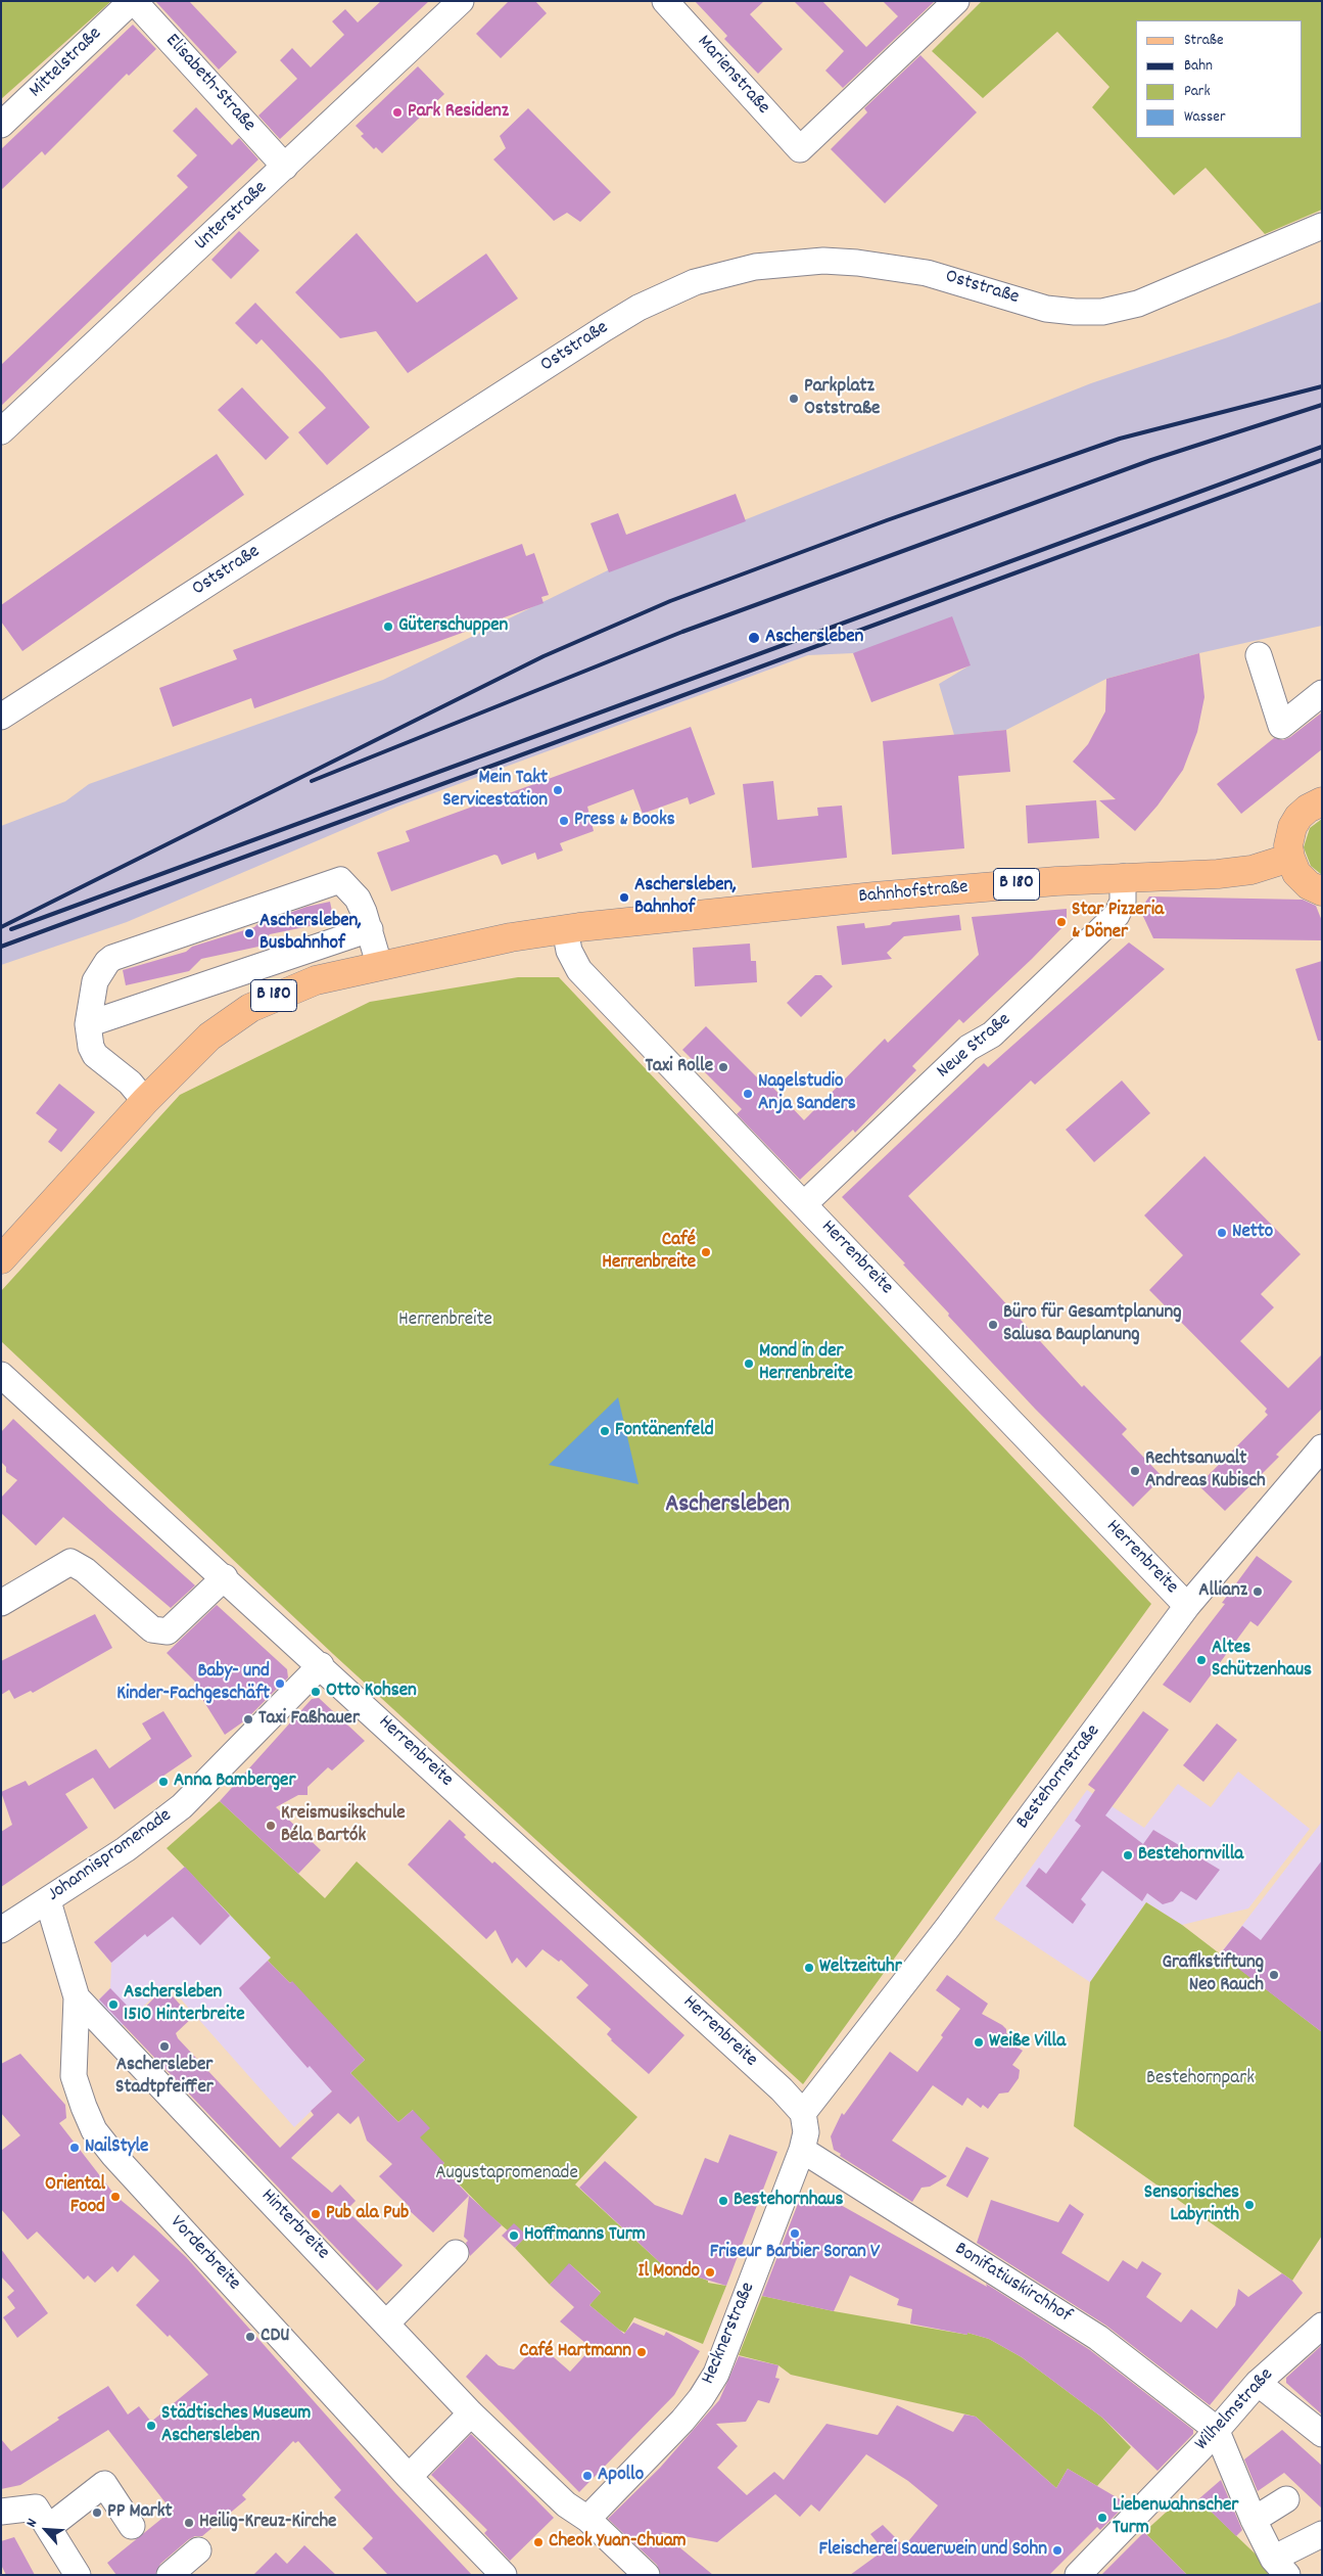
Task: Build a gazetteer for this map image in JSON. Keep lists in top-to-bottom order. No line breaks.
{"streets":{"main road":["B 180","Bahnhofstraße"],"street":["Mittelstraße","Marienstraße","Elisabeth-Straße","Unterstraße","Oststraße","Neue Straße","Herrenbreite","Bestehornstraße","Johannispromenade","Hinterbreite","Vorderbreite","Bonifatiuskirchhof","Hecknerstraße","Wilhelmstraße"]},"crossings":[["Mittelstraße","Elisabeth-Straße"],["Elisabeth-Straße","Unterstraße"],["B 180","Bahnhofstraße"],["B 180","Herrenbreite"],["Bahnhofstraße","Neue Straße"],["Bahnhofstraße","Herrenbreite"],["Neue Straße","Herrenbreite"],["Herrenbreite","Bestehornstraße"],["Herrenbreite","Johannispromenade"],["Herrenbreite","Hecknerstraße"],["Bestehornstraße","Hecknerstraße"],["Johannispromenade","Hinterbreite"],["Hinterbreite","Vorderbreite"],["Hinterbreite","Hecknerstraße"],["Bonifatiuskirchhof","Hecknerstraße"],["Bonifatiuskirchhof","Wilhelmstraße"]],"districts":["Aschersleben"],"parks":["Herrenbreite","Bestehornpark","Augustapromenade"],"places":["Park Residenz","Parkplatz Oststraße","Güterschuppen","Aschersleben","Mein Takt Servicestation","Press & Books","Aschersleben, Bahnhof","Star Pizzeria & Döner","Aschersleben, Busbahnhof","Taxi Rolle","Nagelstudio Anja Sanders","Netto","Café Herrenbreite","Büro für Gesamtplanung Salusa Bauplanung","Mond in der Herrenbreite","Fontänenfeld","Rechtsanwalt Andreas Kubisch","Allianz","Altes Schützenhaus","Baby- und Kinder-Fachgeschäft","Otto Kohsen","Taxi Faßhauer","Anna Bamberger","Kreismusikschule Béla Bartók","Bestehornvilla","Weltzeituhr","Grafikstiftung Neo Rauch","Aschersleben 1510 Hinterbreite","Weiße Villa","Aschersleber Stadtpfeiffer","NailStyle","Oriental Food","Bestehornhaus","Sensorisches Labyrinth","Pub ala Pub","Friseur Barbier Soran V","Hoffmanns Turm","Il Mondo","CDU","Café Hartmann","Städtisches Museum Aschersleben","Apollo","PP Markt","Liebenwahnscher Turm","Heilig-Kreuz-Kirche","Cheok Yuan-Chuam","Fleischerei Sauerwein und Sohn"],"legend":["Straße","Bahn","Park","Wasser"],"north":"top left"}
